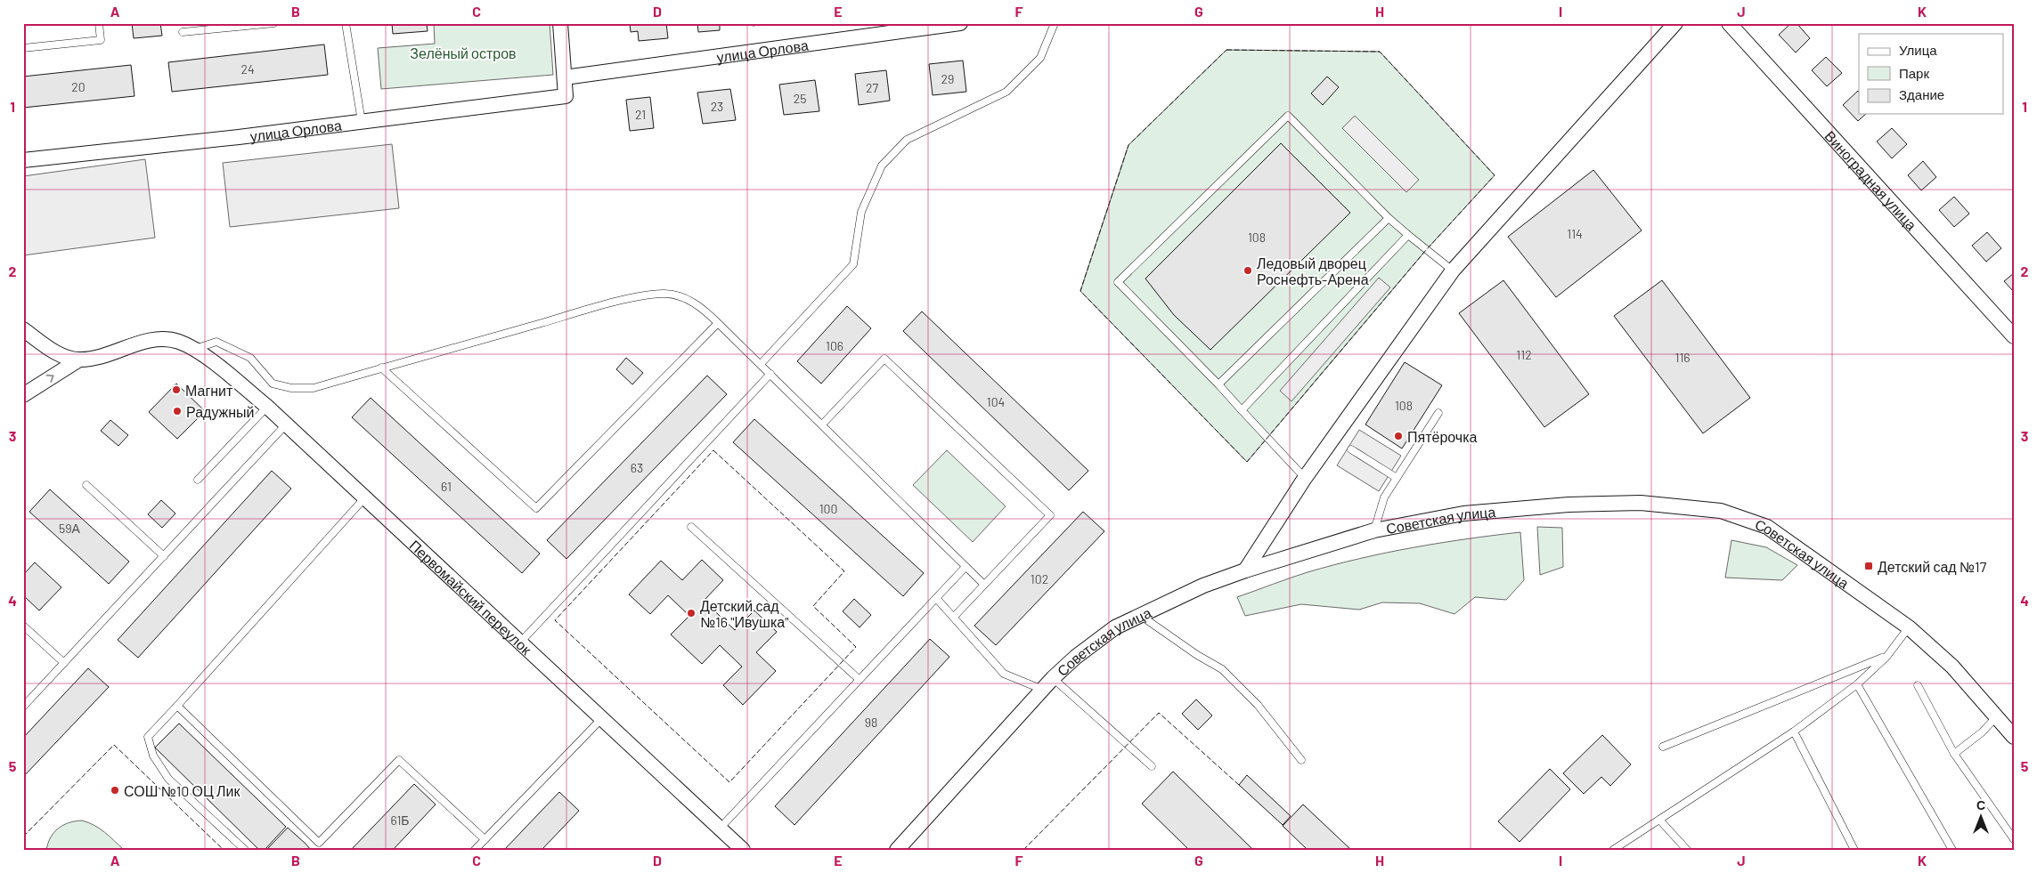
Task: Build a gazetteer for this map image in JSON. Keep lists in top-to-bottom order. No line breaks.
{"streets":{"street":["улица Орлова","Виноградная улица","Советская улица","Первомайский переулок"]},"parks":["Зелёный остров"],"places":{"other":["Ледовый дворец Роснефть-Арена","Магнит","Радужный","Пятёрочка","Детский сад №16 \"Ивушка\"","СОШ №10 ОЦ Лик"],"transit":["Детский сад №17"]},"house_numbers":["24","29","20","27","25","23","21","114","108","106","112","116","104","108","63","61","100","59А","102","98","61Б"],"legend":["Улица","Парк","Здание"],"north":"top","grid":{"columns":["A","B","C","D","E","F","G","H","I","J","K"],"rows":["1","2","3","4","5"]}}
